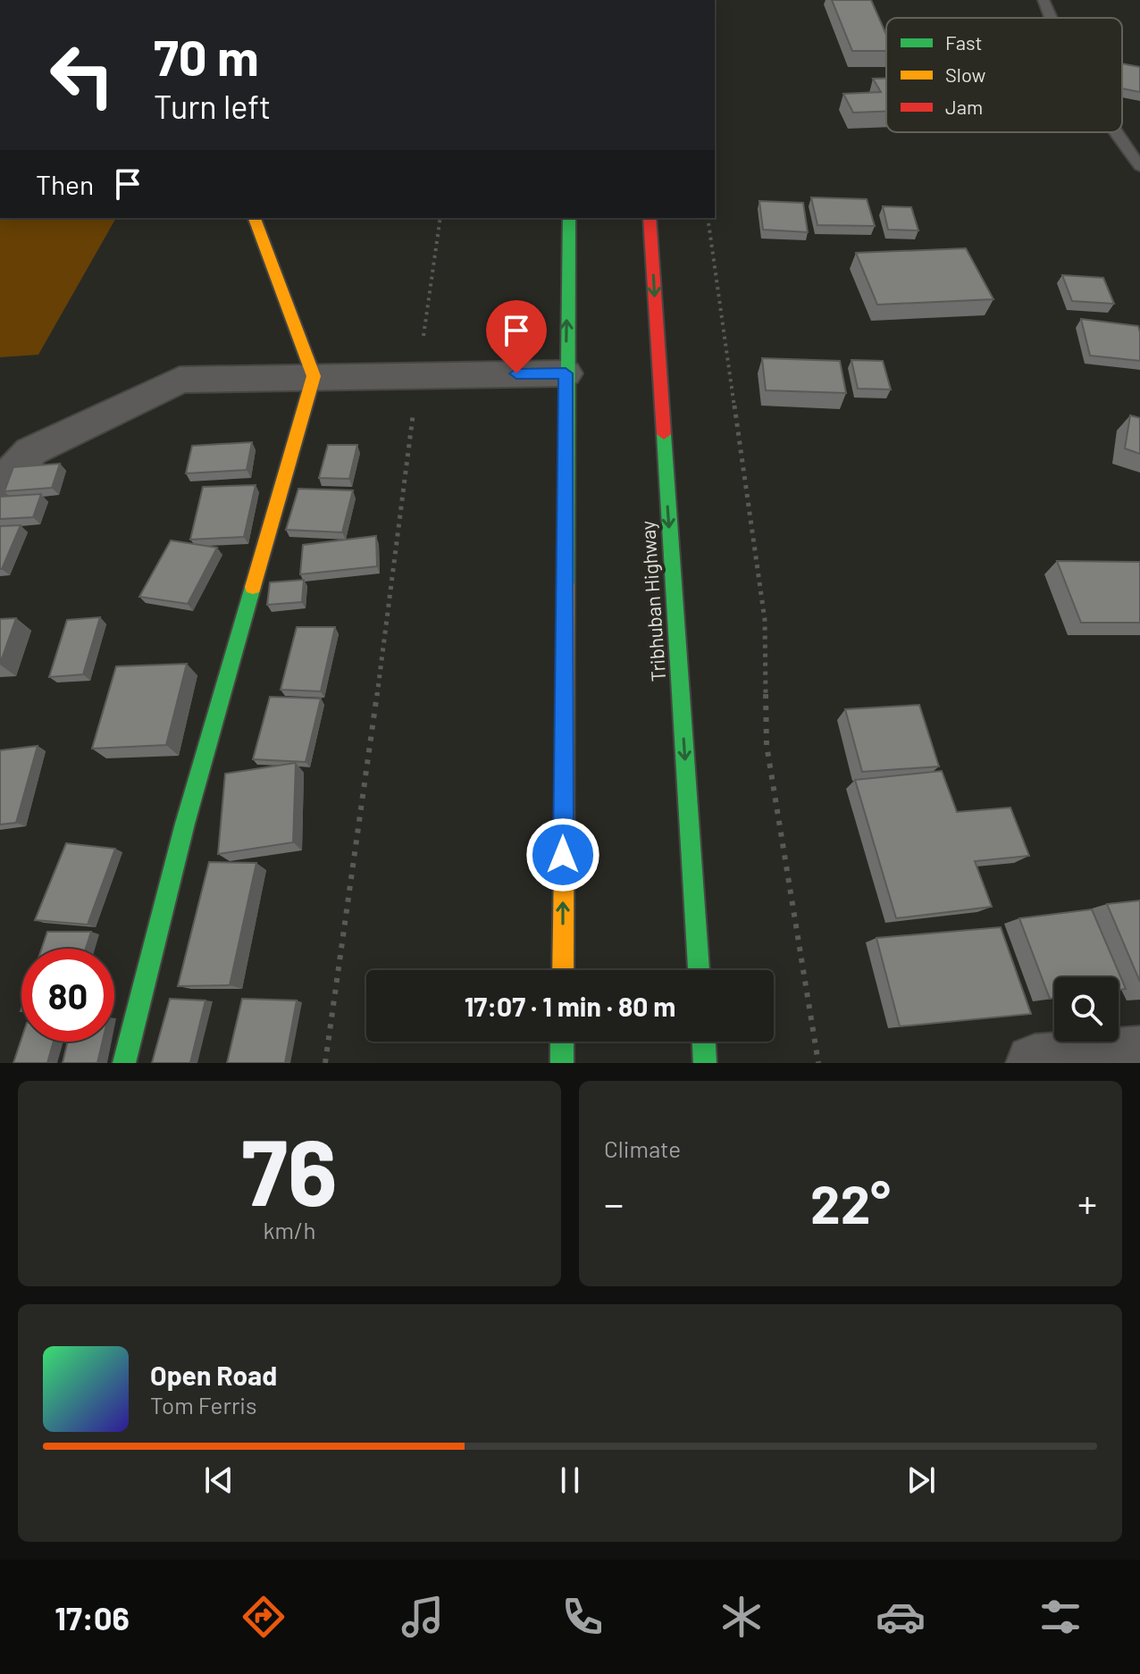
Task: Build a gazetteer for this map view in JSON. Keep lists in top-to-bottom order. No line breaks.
{"streets":{"main road":["Tribhuban Highway"]},"legend":["Fast","Slow","Jam"],"page":{"turn":["70 m","Turn left"],"then":"Then","limit":"80","trip":"17:07 · 1 min · 80 m","tile":[["76","km/h"],"Climate"],"heat":["−","22°","+"],"song":["Open Road","Tom Ferris"],"tabs":"17:06"}}
